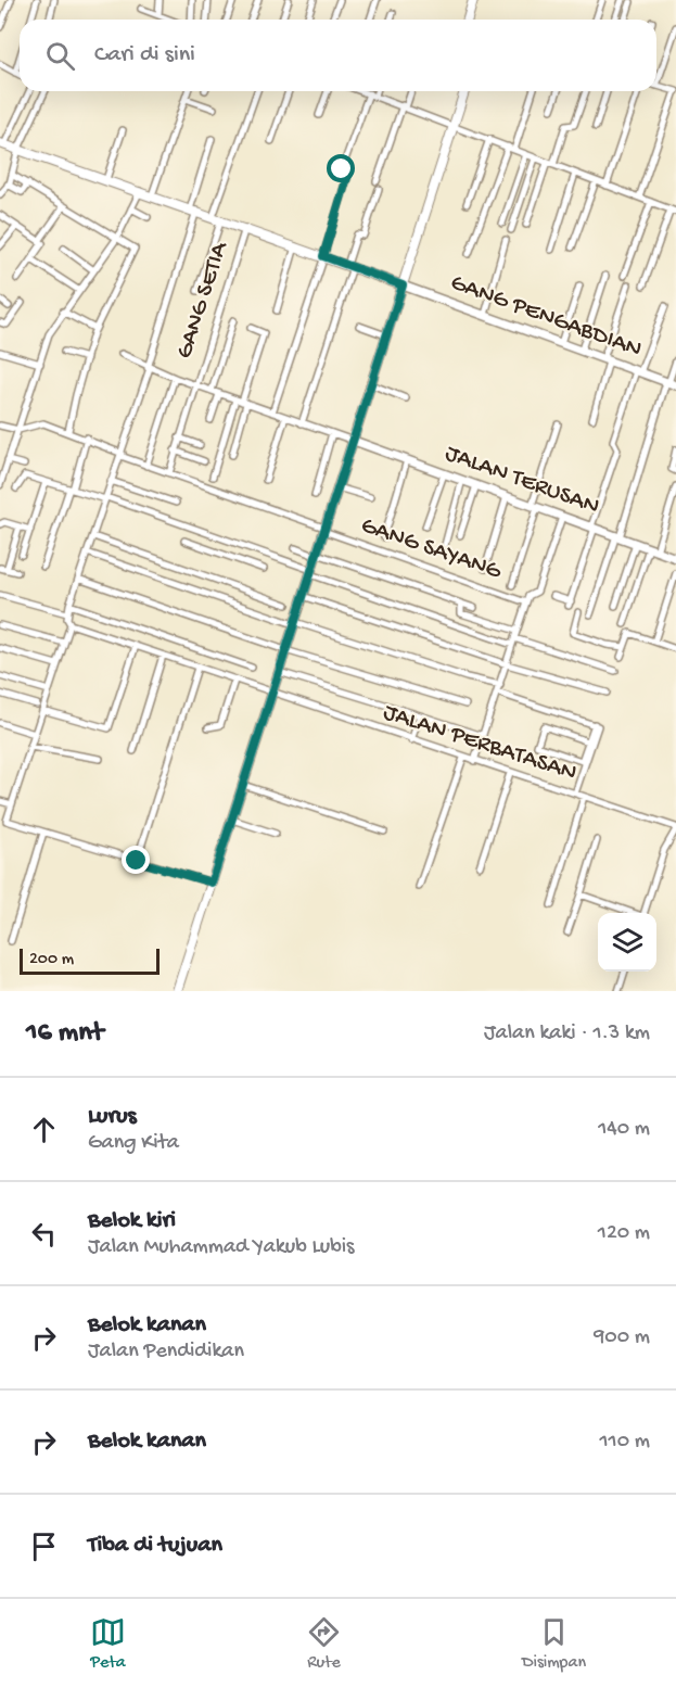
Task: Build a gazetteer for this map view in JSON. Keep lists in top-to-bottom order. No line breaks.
{"streets":{"street":["GANG SETIA","GANG PENGABDIAN","JALAN TERUSAN","GANG SAYANG","JALAN PERBATASAN"]},"crossings":[["GANG SETIA","GANG SAYANG"]],"scale_bar":"200 m","page":{"search":"Cari di sini","scale":"200 m","heading":["16 mnt","Jalan kaki · 1.3 km"],"list":[["Lurus","Gang Kita","140 m"],["Belok kiri","Jalan Muhammad Yakub Lubis","120 m"],["Belok kanan","Jalan Pendidikan","900 m"],["Belok kanan","110 m"],"Tiba di tujuan"],"nav":["Peta","Rute","Disimpan"]}}
